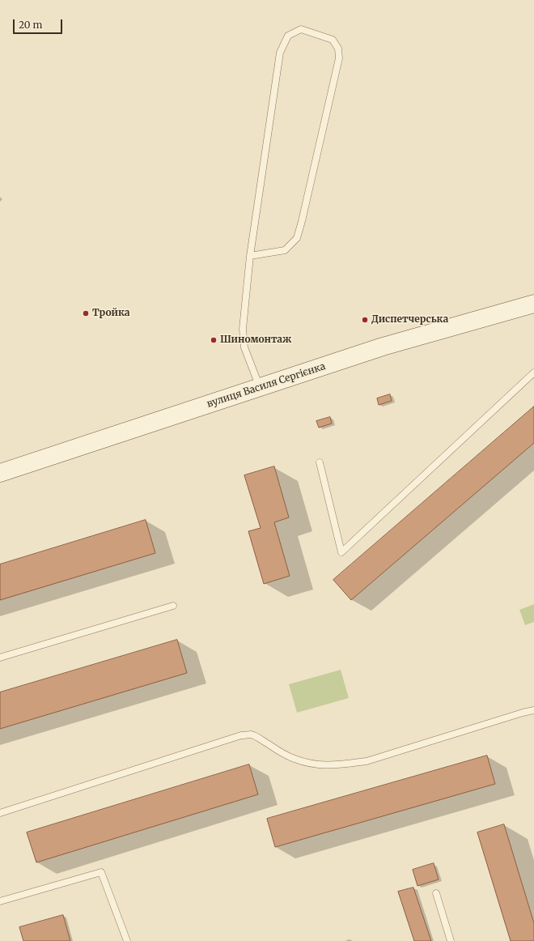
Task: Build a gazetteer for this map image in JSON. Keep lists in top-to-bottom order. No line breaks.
{"streets":{"main road":["вулиця Василя Сергієнка"]},"places":["Тройка","Диспетчерська","Шиномонтаж"],"scale_bar":"20 m"}
